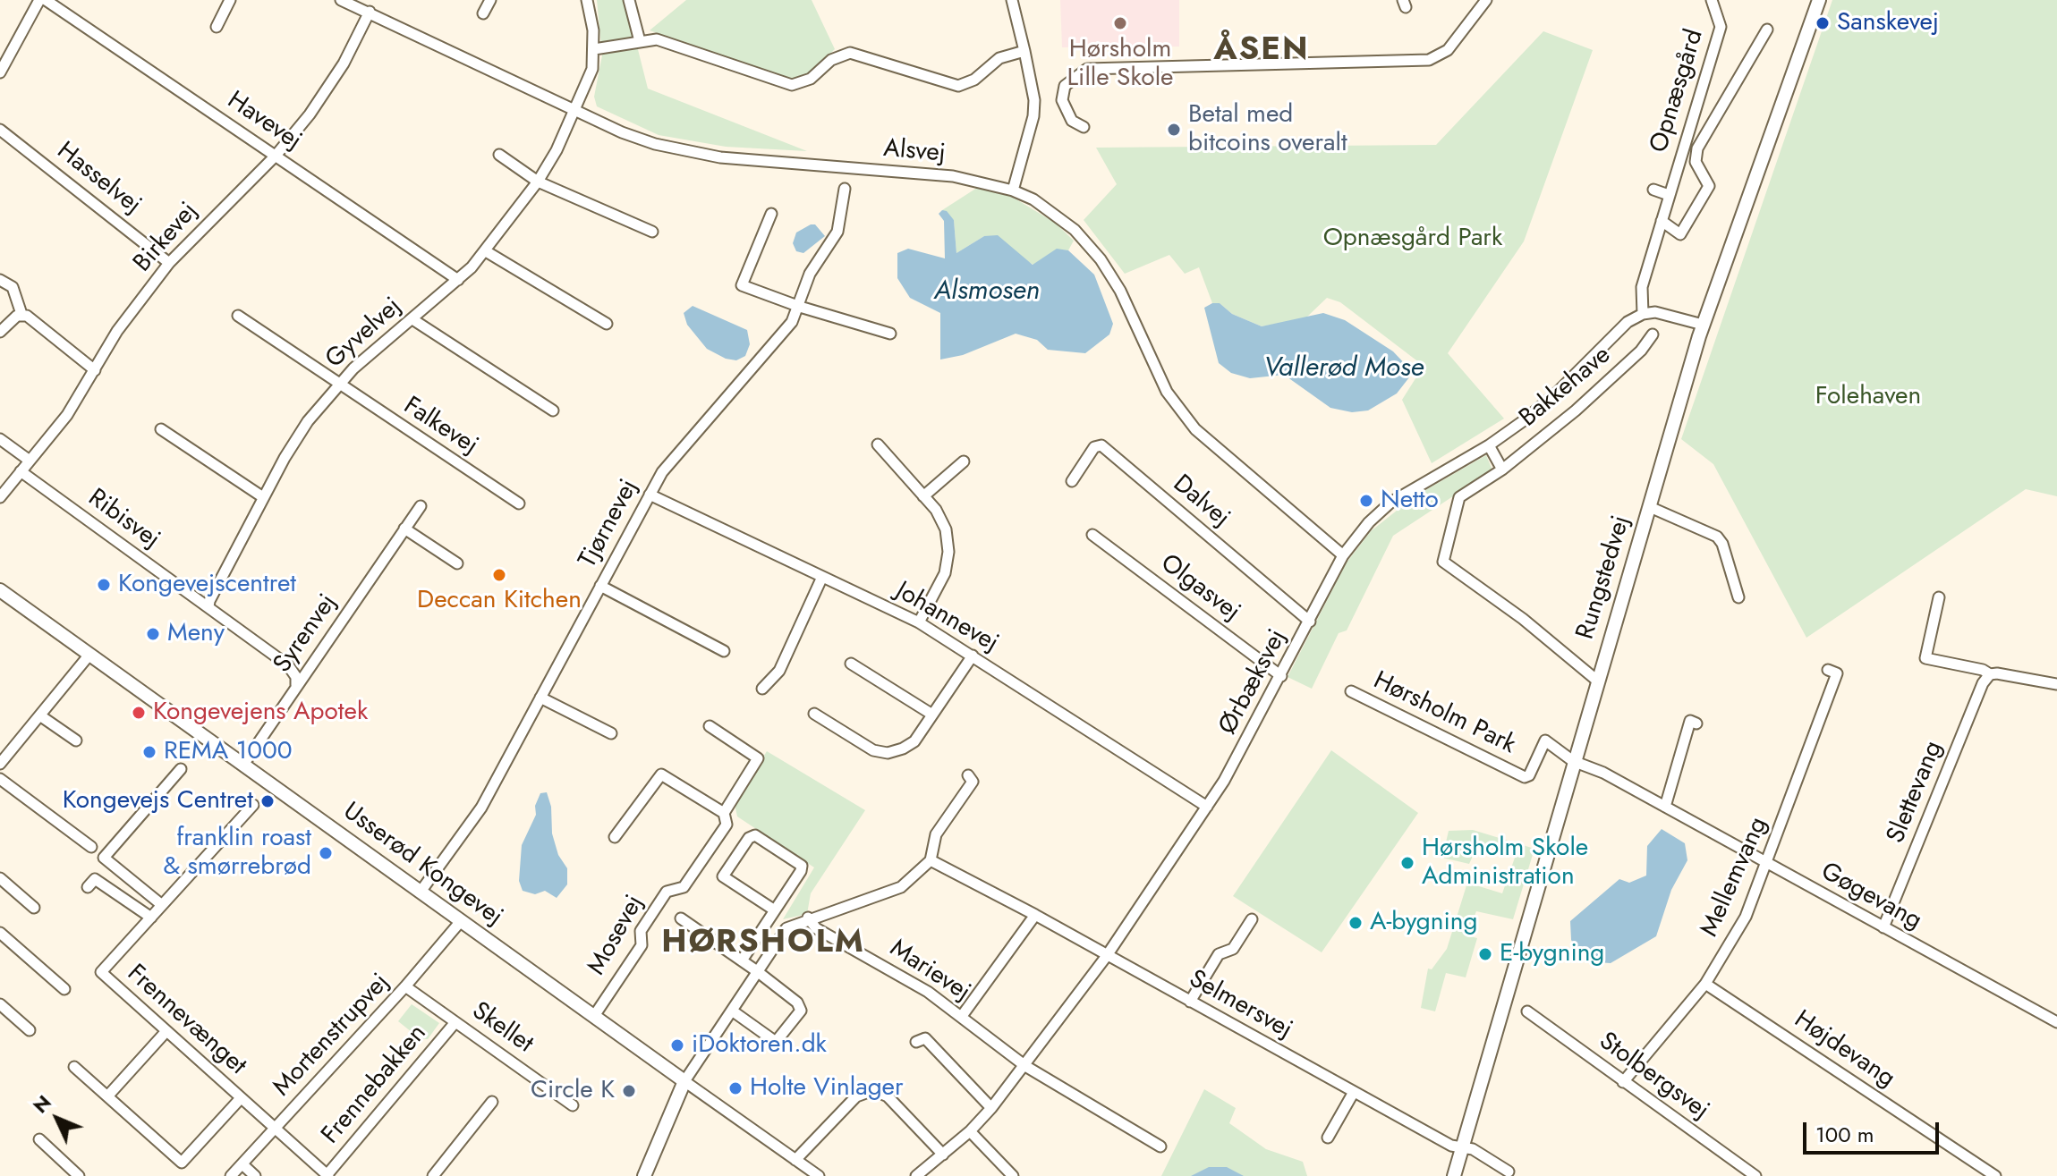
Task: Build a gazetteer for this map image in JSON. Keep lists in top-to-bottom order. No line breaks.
{"streets":{"main road":["Rungstedvej","Usserød Kongevej"],"street":["Opnæsgård","Havevej","Alsvej","Hasselvej","Birkevej","Gyvelvej","Bakkehave","Falkevej","Dalvej","Ribisvej","Tjørnevej","Olgasvej","Johannevej","Syrenvej","Ørbæksvej","Hørsholm Park","Slettevang","Mellemvang","Gøgevang","Mosevej","Marievej","Selmersvej","Frennevænget","Skellet","Mortenstrupvej","Højdevang","Stolbergsvej","Frennebakken"]},"crossings":[["Opnæsgård","Ørbæksvej"],["Havevej","Birkevej"],["Havevej","Gyvelvej"],["Alsvej","Birkevej"],["Alsvej","Gyvelvej"],["Alsvej","Ørbæksvej"],["Hasselvej","Birkevej"],["Birkevej","Ribisvej"],["Gyvelvej","Falkevej"],["Gyvelvej","Ribisvej"],["Bakkehave","Rungstedvej"],["Dalvej","Ørbæksvej"],["Ribisvej","Syrenvej"],["Tjørnevej","Johannevej"],["Tjørnevej","Usserød Kongevej"],["Rungstedvej","Hørsholm Park"],["Rungstedvej","Gøgevang"],["Rungstedvej","Selmersvej"],["Olgasvej","Ørbæksvej"],["Johannevej","Ørbæksvej"],["Syrenvej","Usserød Kongevej"],["Ørbæksvej","Marievej"],["Ørbæksvej","Selmersvej"],["Hørsholm Park","Gøgevang"],["Slettevang","Gøgevang"],["Usserød Kongevej","Mosevej"],["Usserød Kongevej","Mortenstrupvej"],["Mellemvang","Gøgevang"],["Mellemvang","Højdevang"],["Mellemvang","Stolbergsvej"],["Frennevænget","Mortenstrupvej"],["Frennevænget","Frennebakken"],["Skellet","Mortenstrupvej"],["Skellet","Frennebakken"]],"districts":["ÅSEN","HØRSHOLM"],"water":["Alsmosen","Vallerød Mose"],"parks":["Opnæsgård Park","Folehaven"],"places":["Hørsholm Lille Skole","Sanskevej","Betal med bitcoins overalt","Netto","Deccan Kitchen","Kongevejscentret","Meny","Kongevejens Apotek","REMA 1000","Kongevejs Centret","franklin roast & smørrebrød","Hørsholm Skole Administration","A-bygning","E-bygning","iDoktoren.dk","Holte Vinlager","Circle K"],"scale_bar":"100 m","north":"top left"}
